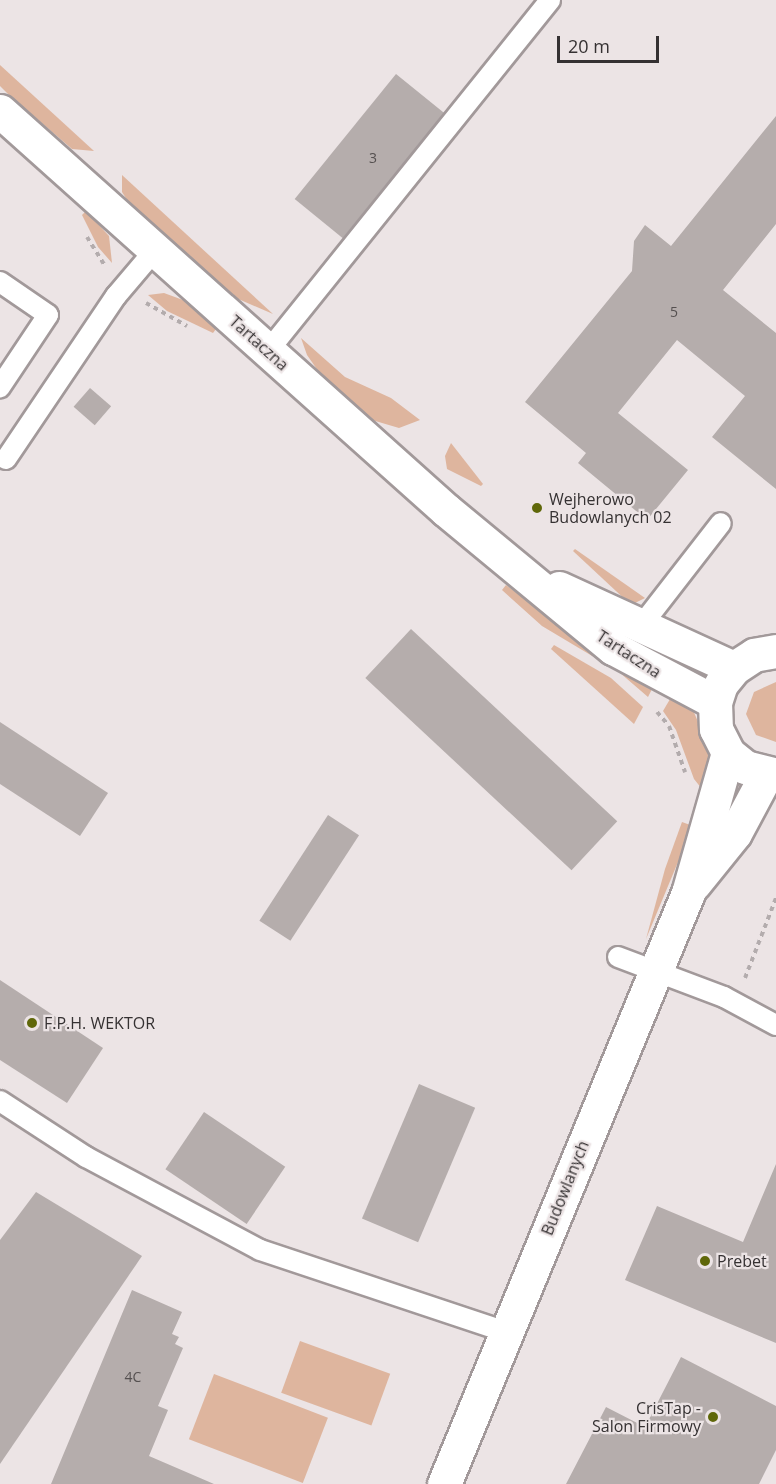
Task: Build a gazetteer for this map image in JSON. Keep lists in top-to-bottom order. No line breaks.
{"streets":{"street":["Tartaczna","Budowlanych"]},"places":["Wejherowo Budowlanych 02","F.P.H. WEKTOR","Prebet","CrisTap - Salon Firmowy"],"house_numbers":["3","5","4C"],"scale_bar":"20 m"}
